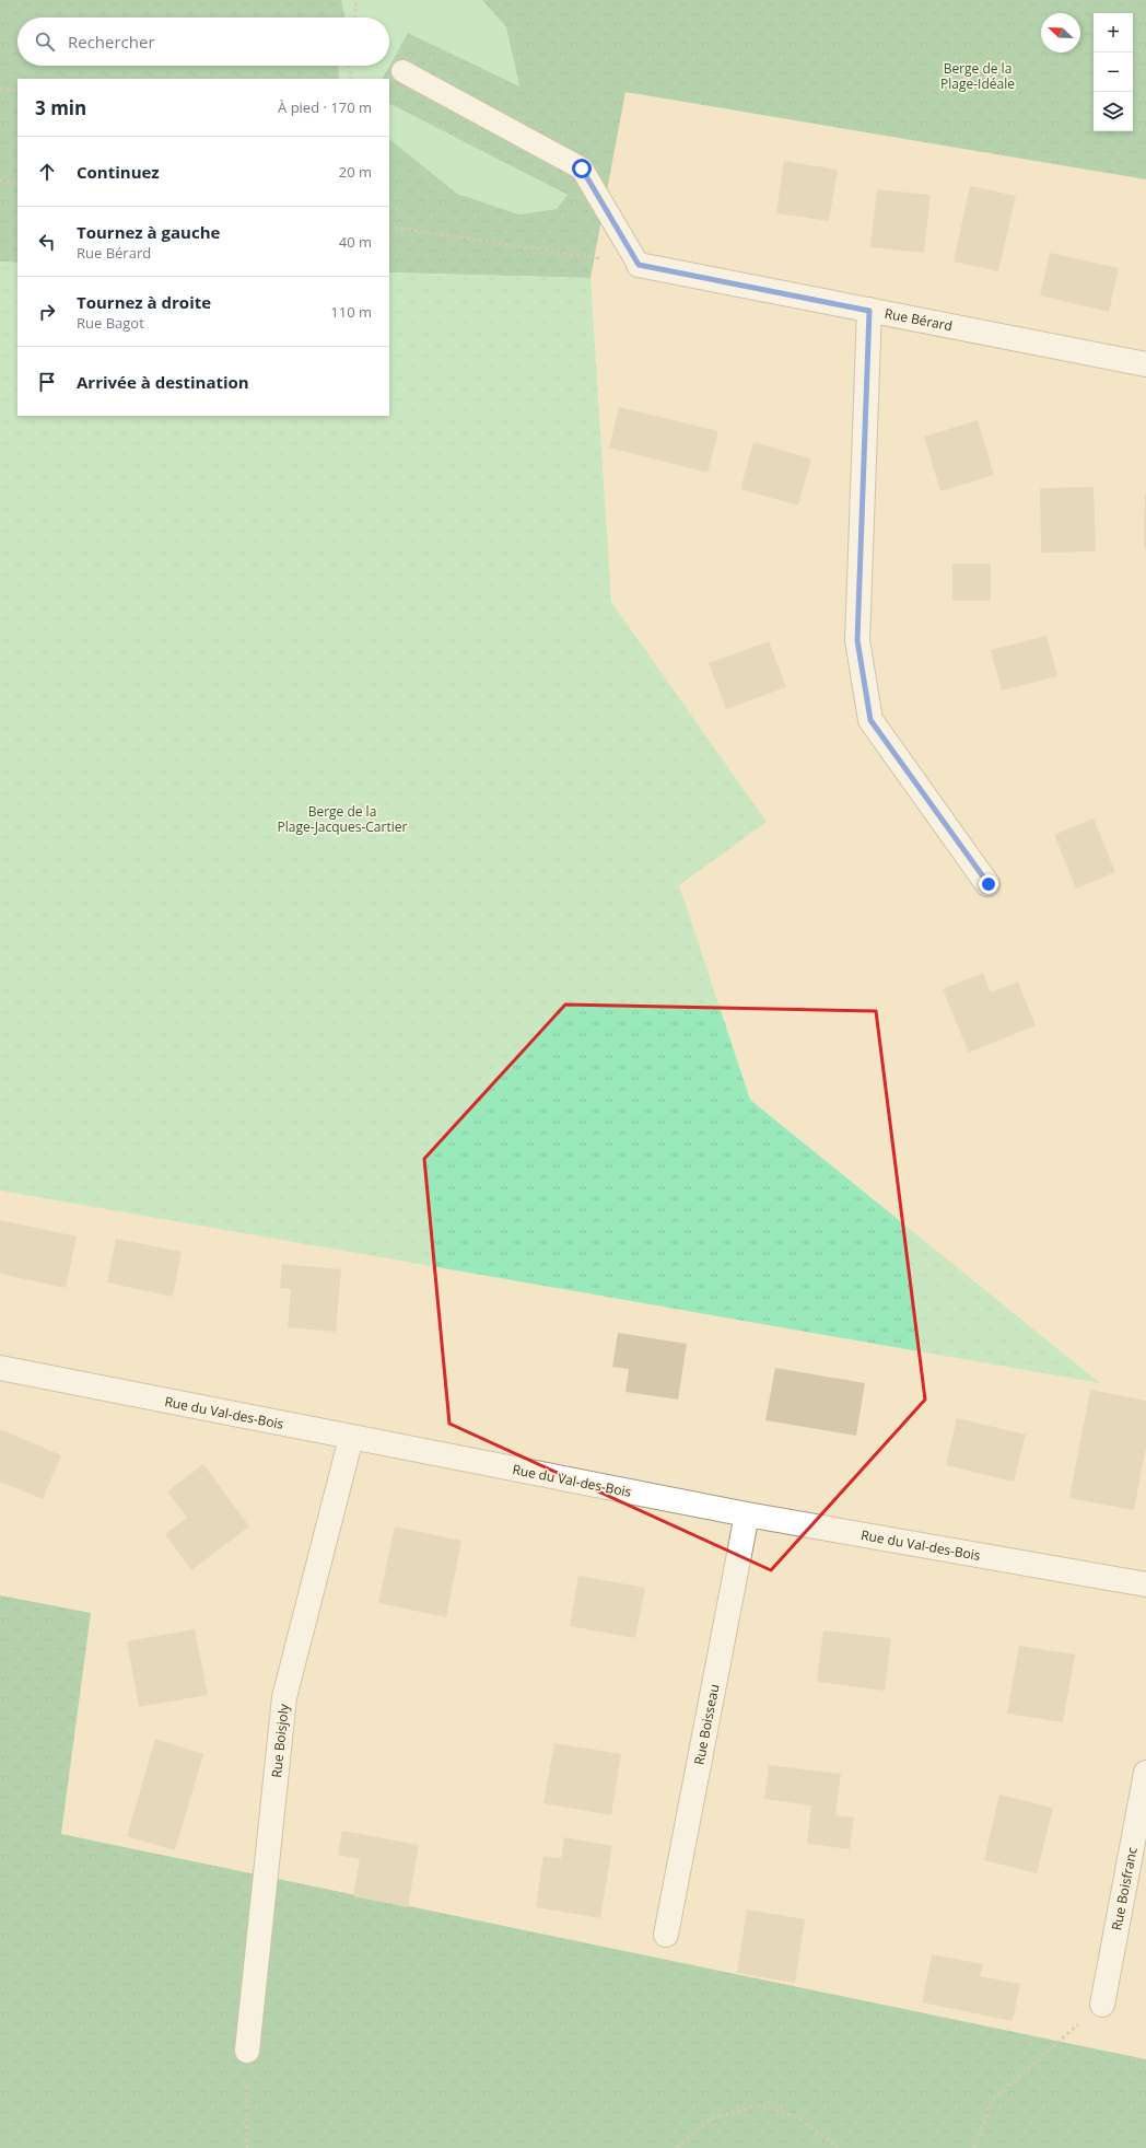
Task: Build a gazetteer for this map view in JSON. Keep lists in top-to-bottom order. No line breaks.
{"streets":{"street":["Rue Bérard","Rue du Val-des-Bois","Rue Boisseau","Rue Boisjoly","Rue Boisfranc"]},"crossings":[["Rue du Val-des-Bois","Rue Boisseau"],["Rue du Val-des-Bois","Rue Boisjoly"]],"parks":["Berge de la Plage-Idéale","Berge de la Plage-Jacques-Cartier"],"north":"top left","page":{"map_buttons":["+","−"],"search":"Rechercher","heading":["3 min","À pied · 170 m"],"list":[["Continuez","20 m"],["Tournez à gauche","Rue Bérard","40 m"],["Tournez à droite","Rue Bagot","110 m"],"Arrivée à destination"]}}
